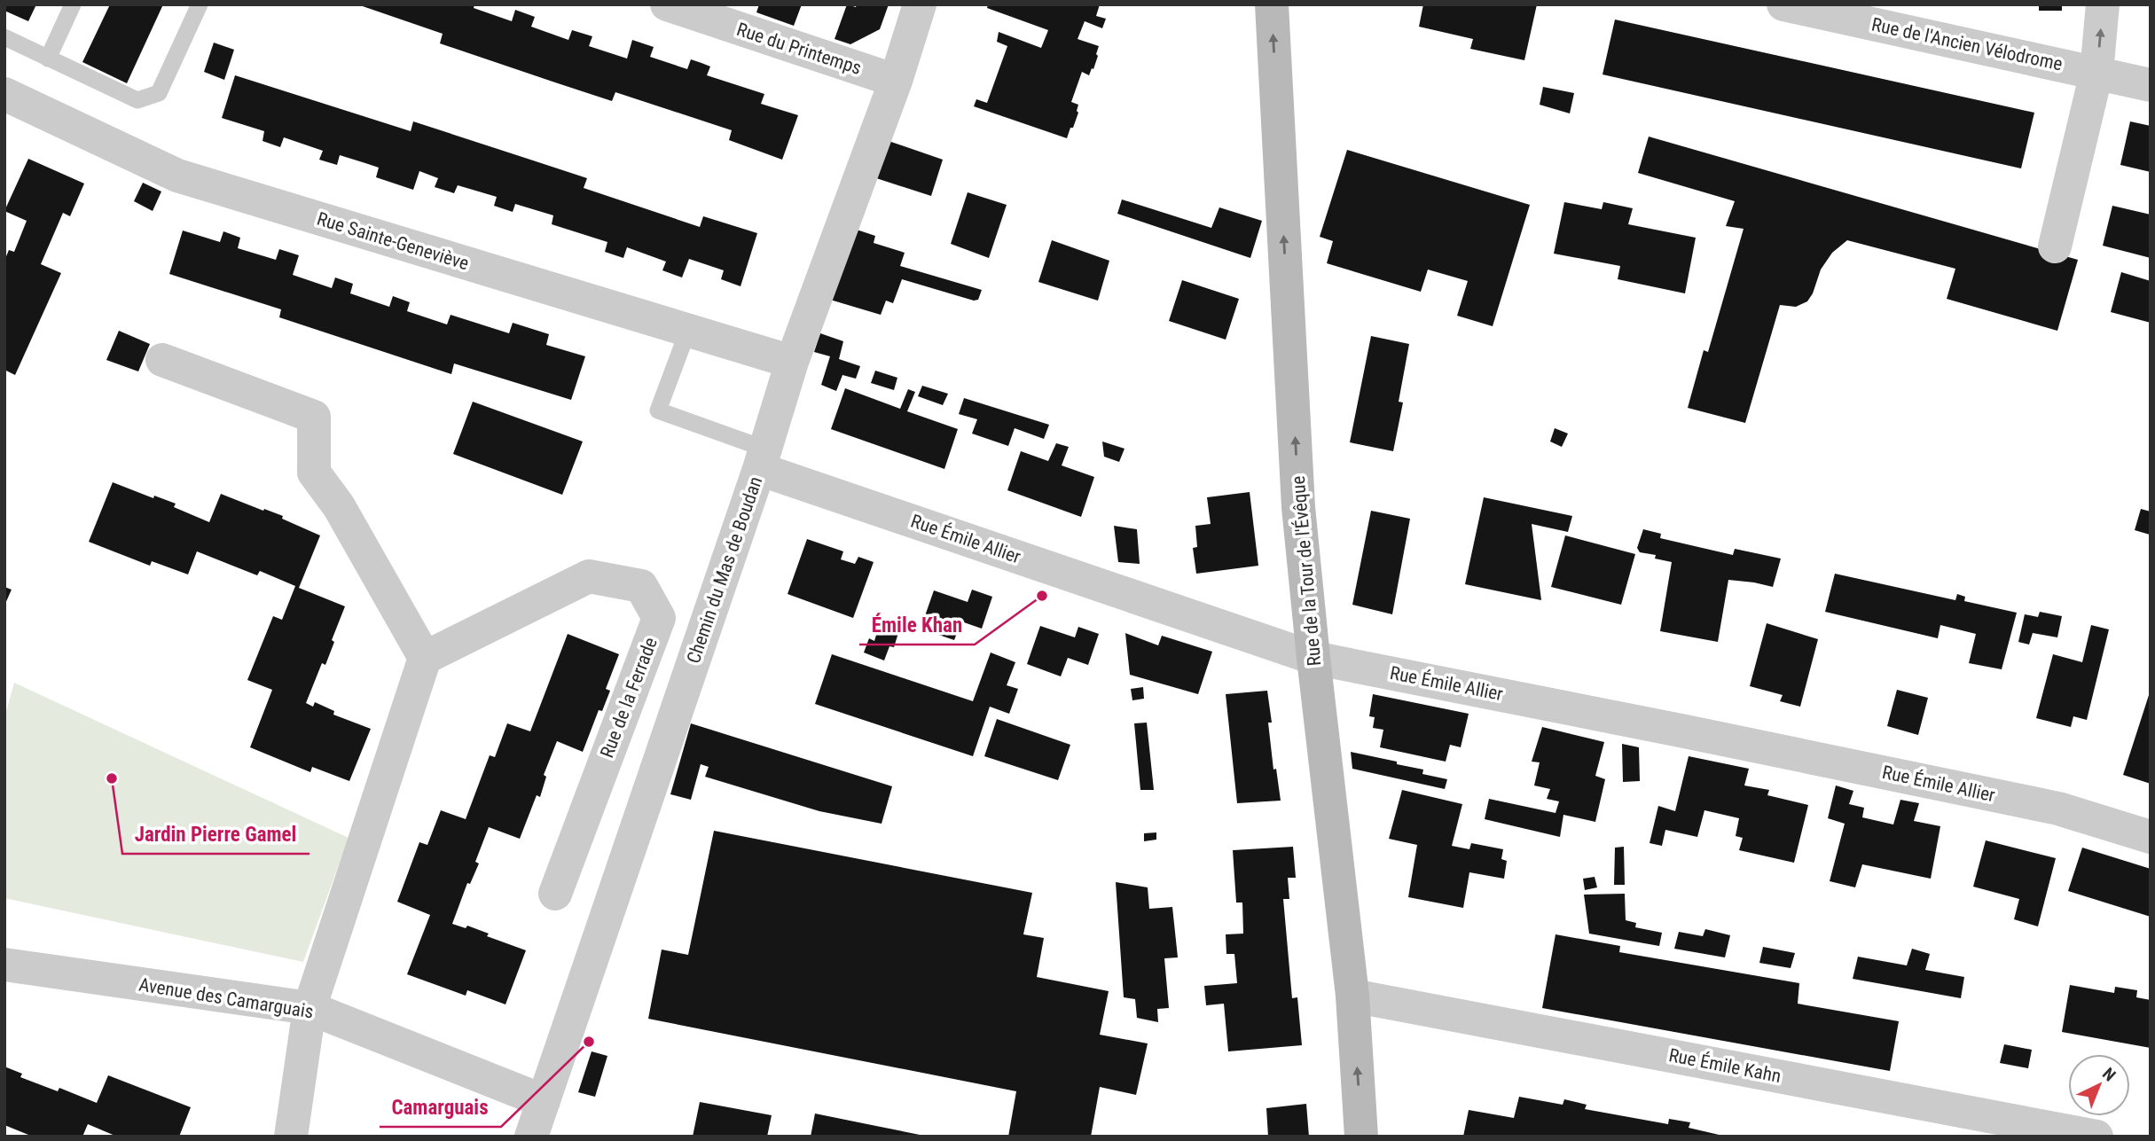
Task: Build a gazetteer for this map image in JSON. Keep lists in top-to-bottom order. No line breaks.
{"streets":{"street":["Rue de l'Ancien Vélodrome","Rue du Printemps","Rue Sainte-Geneviève","Rue Émile Allier","Chemin du Mas de Boudan","Rue de la Tour de l'Évêque","Rue de la Ferrade","Avenue des Camarguais","Rue Émile Kahn"]},"crossings":[["Rue du Printemps","Chemin du Mas de Boudan"],["Rue Sainte-Geneviève","Chemin du Mas de Boudan"],["Rue Émile Allier","Chemin du Mas de Boudan"],["Rue Émile Allier","Rue de la Tour de l'Évêque"],["Chemin du Mas de Boudan","Avenue des Camarguais"],["Rue de la Tour de l'Évêque","Rue Émile Kahn"]],"one_way":["Rue de la Tour de l'Évêque"],"places":["Émile Khan","Jardin Pierre Gamel","Camarguais"],"north":"top right"}
